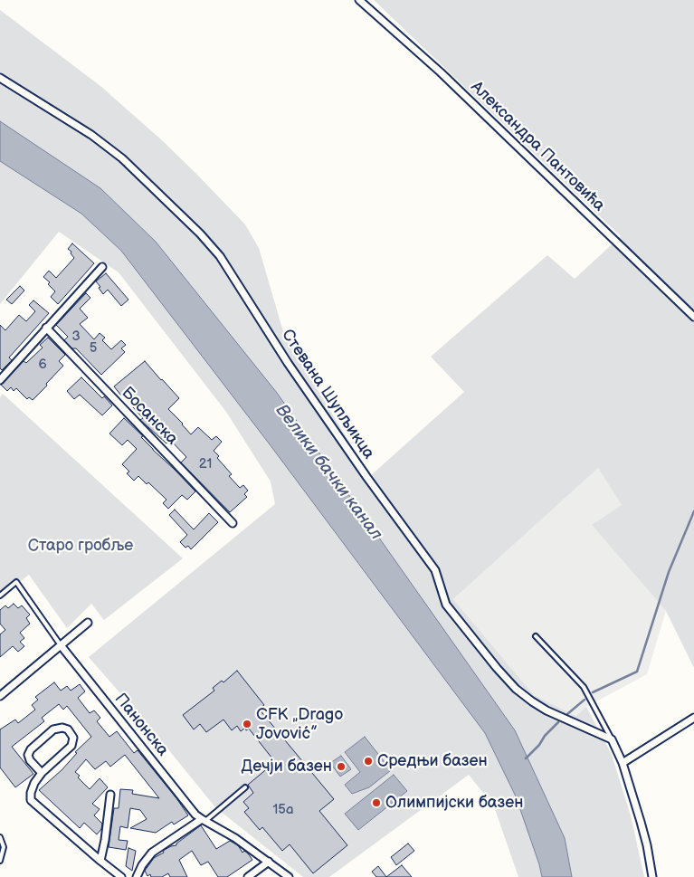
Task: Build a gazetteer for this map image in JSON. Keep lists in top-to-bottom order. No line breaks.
{"streets":{"street":["Александра Пантовића","Стевана Шупљикца","Босанска","Панонска"]},"water":["Велики бачки канал"],"parks":["Старо гробље"],"places":["CFK „Drago Jovović”","Средњи базен","Дечји базен","Олимпијски базен"],"house_numbers":["3","5","6","21","15a"]}
